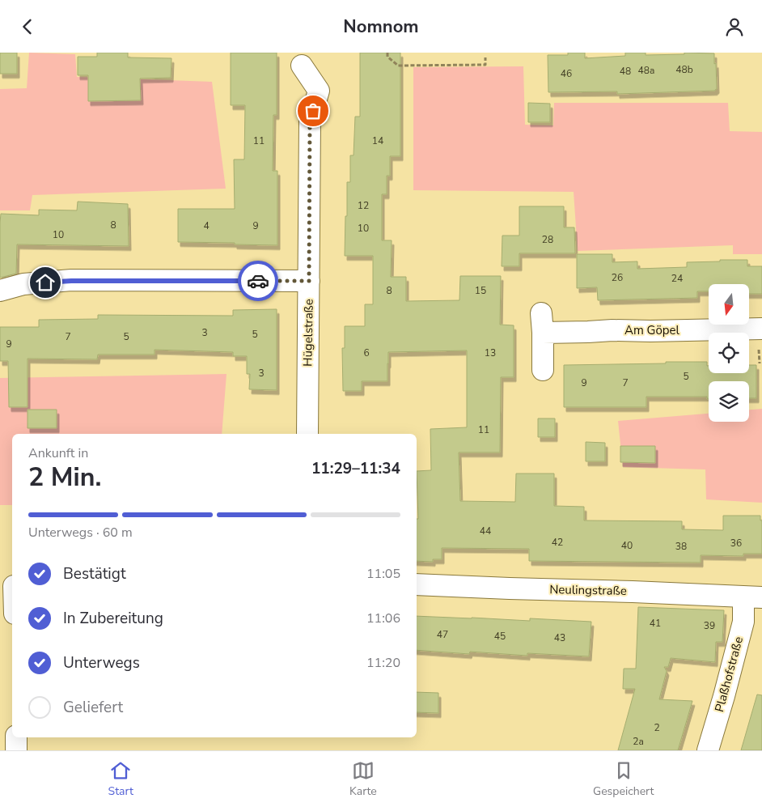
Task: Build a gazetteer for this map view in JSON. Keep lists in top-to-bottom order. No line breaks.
{"streets":{"street":["Am Göpel","Hügelstraße","Neulingstraße","Plaßhofstraße"]},"crossings":[["Neulingstraße","Plaßhofstraße"]],"house_numbers":["48b","48a","48","46","11","14","12","8","4","9","10","10","28","26","24","8","15","3","5","7","5","9","6","13","3","5","9","7","11","44","42","36","40","38","41","39","47","45","43","2","2a"],"north":"bottom","page":{"header":"Nomnom","heading":["2 Min.","Ankunft in","11:29–11:34"],"bar":"Unterwegs · 60 m","list":[["Bestätigt","11:05"],["In Zubereitung","11:06"],["Unterwegs","11:20"],"Geliefert"],"tabs":["Start","Karte","Gespeichert"]}}
